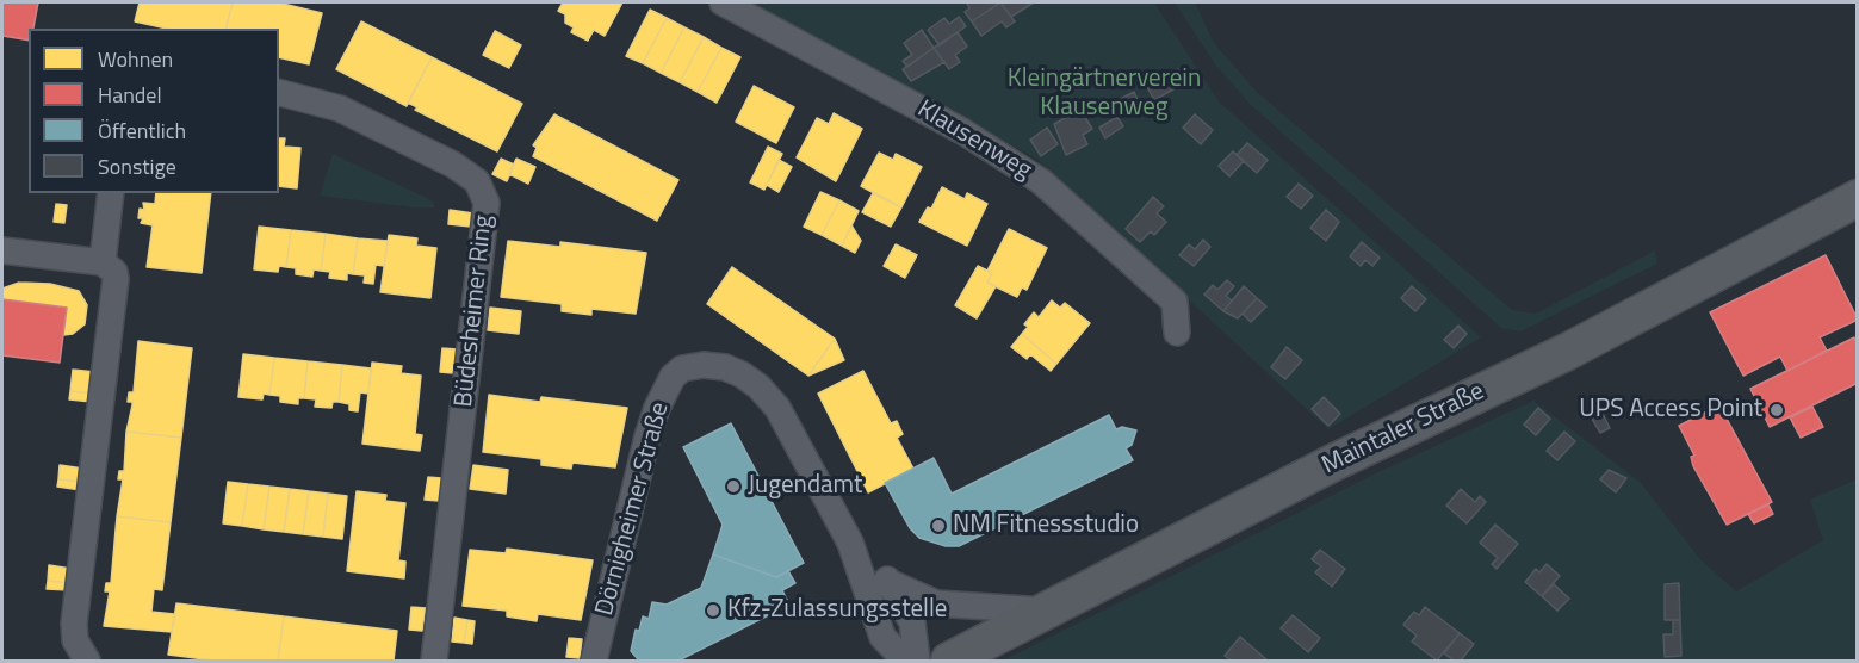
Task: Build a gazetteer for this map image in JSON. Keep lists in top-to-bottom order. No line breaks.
{"streets":{"main road":["Maintaler Straße"],"street":["Klausenweg","Büdesheimer Ring","Dörnigheimer Straße"]},"crossings":[["Maintaler Straße","Dörnigheimer Straße"]],"parks":["Kleingärtnerverein Klausenweg"],"places":["UPS Access Point","Jugendamt","NM Fitnessstudio","Kfz-Zulassungsstelle"],"legend":["Wohnen","Handel","Öffentlich","Sonstige"]}
